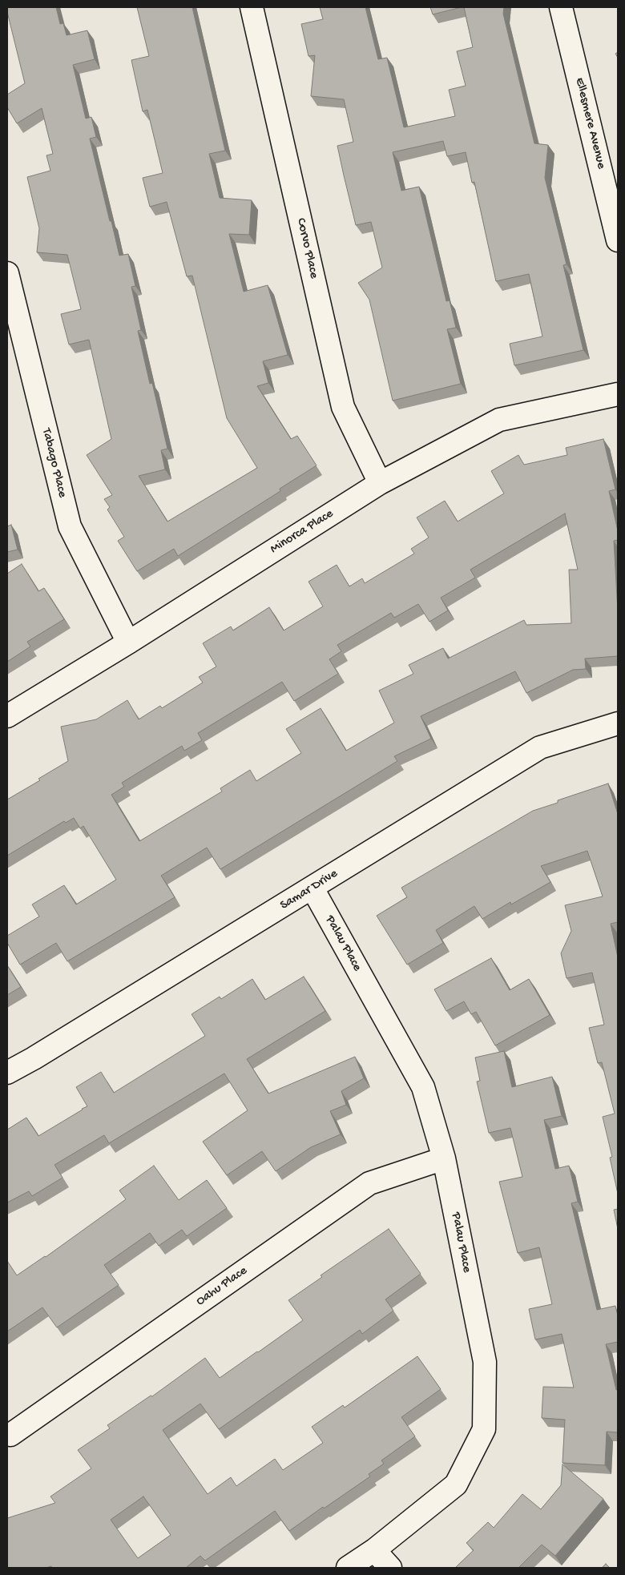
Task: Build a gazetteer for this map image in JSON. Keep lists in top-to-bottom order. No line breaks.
{"streets":{"street":["Ellesmere Avenue","Corvo Place","Tabago Place","Minorca Place","Samar Drive","Palau Place","Oahu Place"]},"crossings":[["Corvo Place","Minorca Place"],["Tabago Place","Minorca Place"],["Samar Drive","Palau Place"],["Palau Place","Oahu Place"]]}
